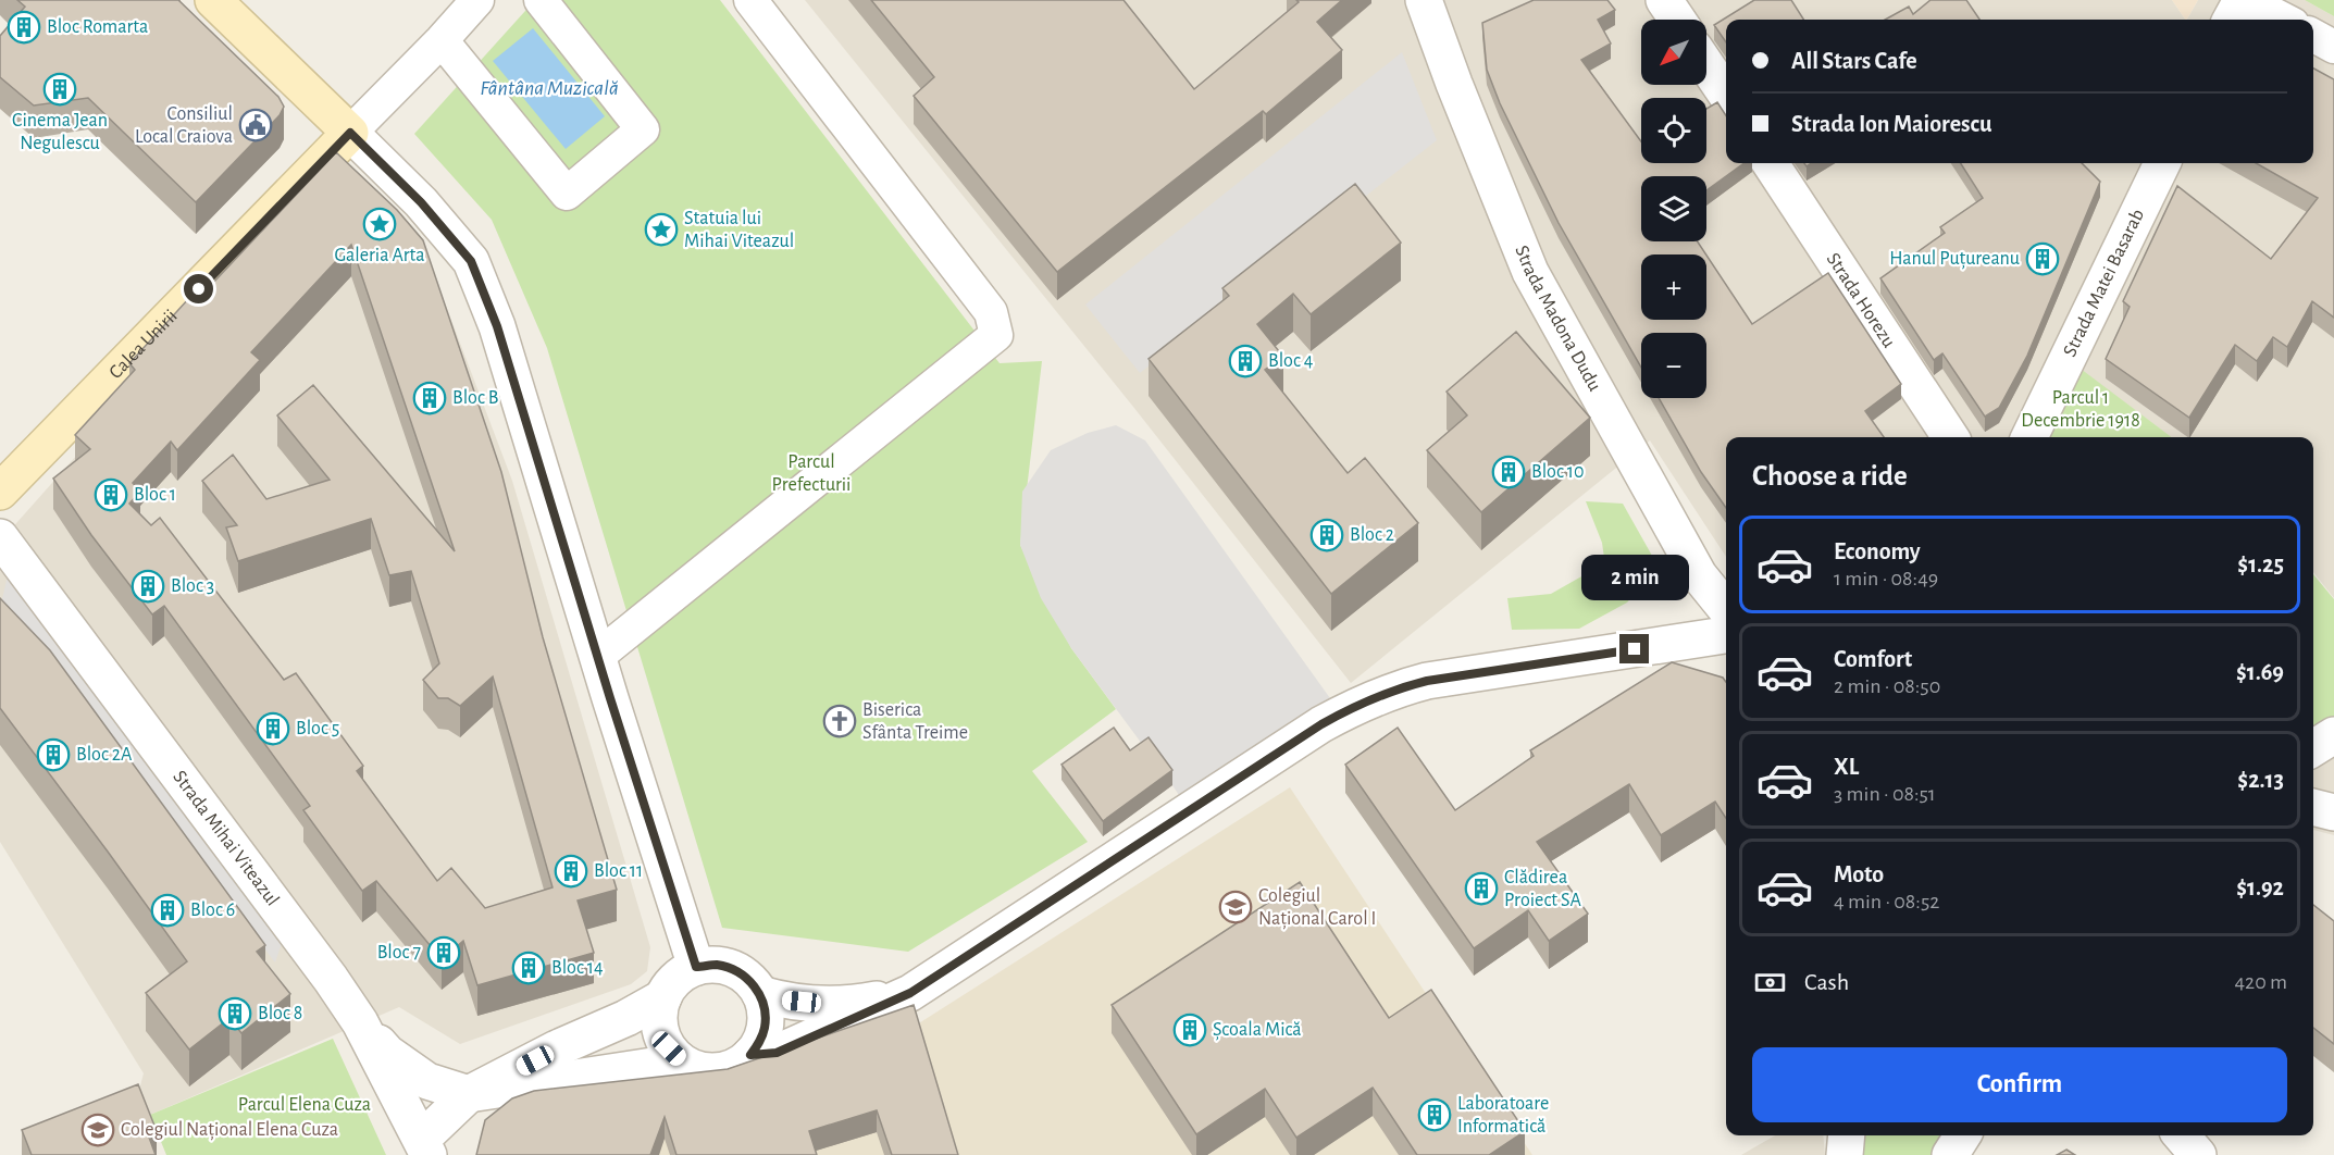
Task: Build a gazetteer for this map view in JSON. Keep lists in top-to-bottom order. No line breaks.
{"streets":{"main road":["Calea Unirii"],"street":["Strada Matei Basarab","Strada Horezu","Strada Madona Dudu","Strada Mihai Viteazul"]},"water":["Fântâna Muzicală"],"parks":["Parcul 1 Decembrie 1918","Parcul Prefecturii","Parcul Elena Cuza"],"places":{"building":["Bloc Romarta","Cinema Jean Negulescu","Hanul Puțureanu","Bloc 4","Bloc B","Bloc 10","Bloc 1","Bloc 2","Bloc 3","Bloc 5","Bloc 2A","Bloc 11","Clădirea Proiect SA","Bloc 6","Bloc 7","Bloc 14","Bloc 8","Școala Mică","Laboratoare Informatică"],"public building":["Consiliul Local Craiova"],"place":["Galeria Arta","Statuia lui Mihai Viteazul"],"church":["Biserica Sfânta Treime"],"school or university":["Colegiul Național Carol I","Colegiul Național Elena Cuza"]},"north":"bottom left","page":{"map_buttons":["+","−"],"banner":["All Stars Cafe","Strada Ion Maiorescu"],"heading":"Choose a ride","list":[{"name":"Economy","note":"1 min · 08:49","value":"$1.25"},{"name":"Comfort","note":"2 min · 08:50","value":"$1.69"},{"name":"XL","note":"3 min · 08:51","value":"$2.13"},{"name":"Moto","note":"4 min · 08:52","value":"$1.92"}],"bubble":"2 min","pay":["Cash","420 m"],"buttons":"Confirm"}}
